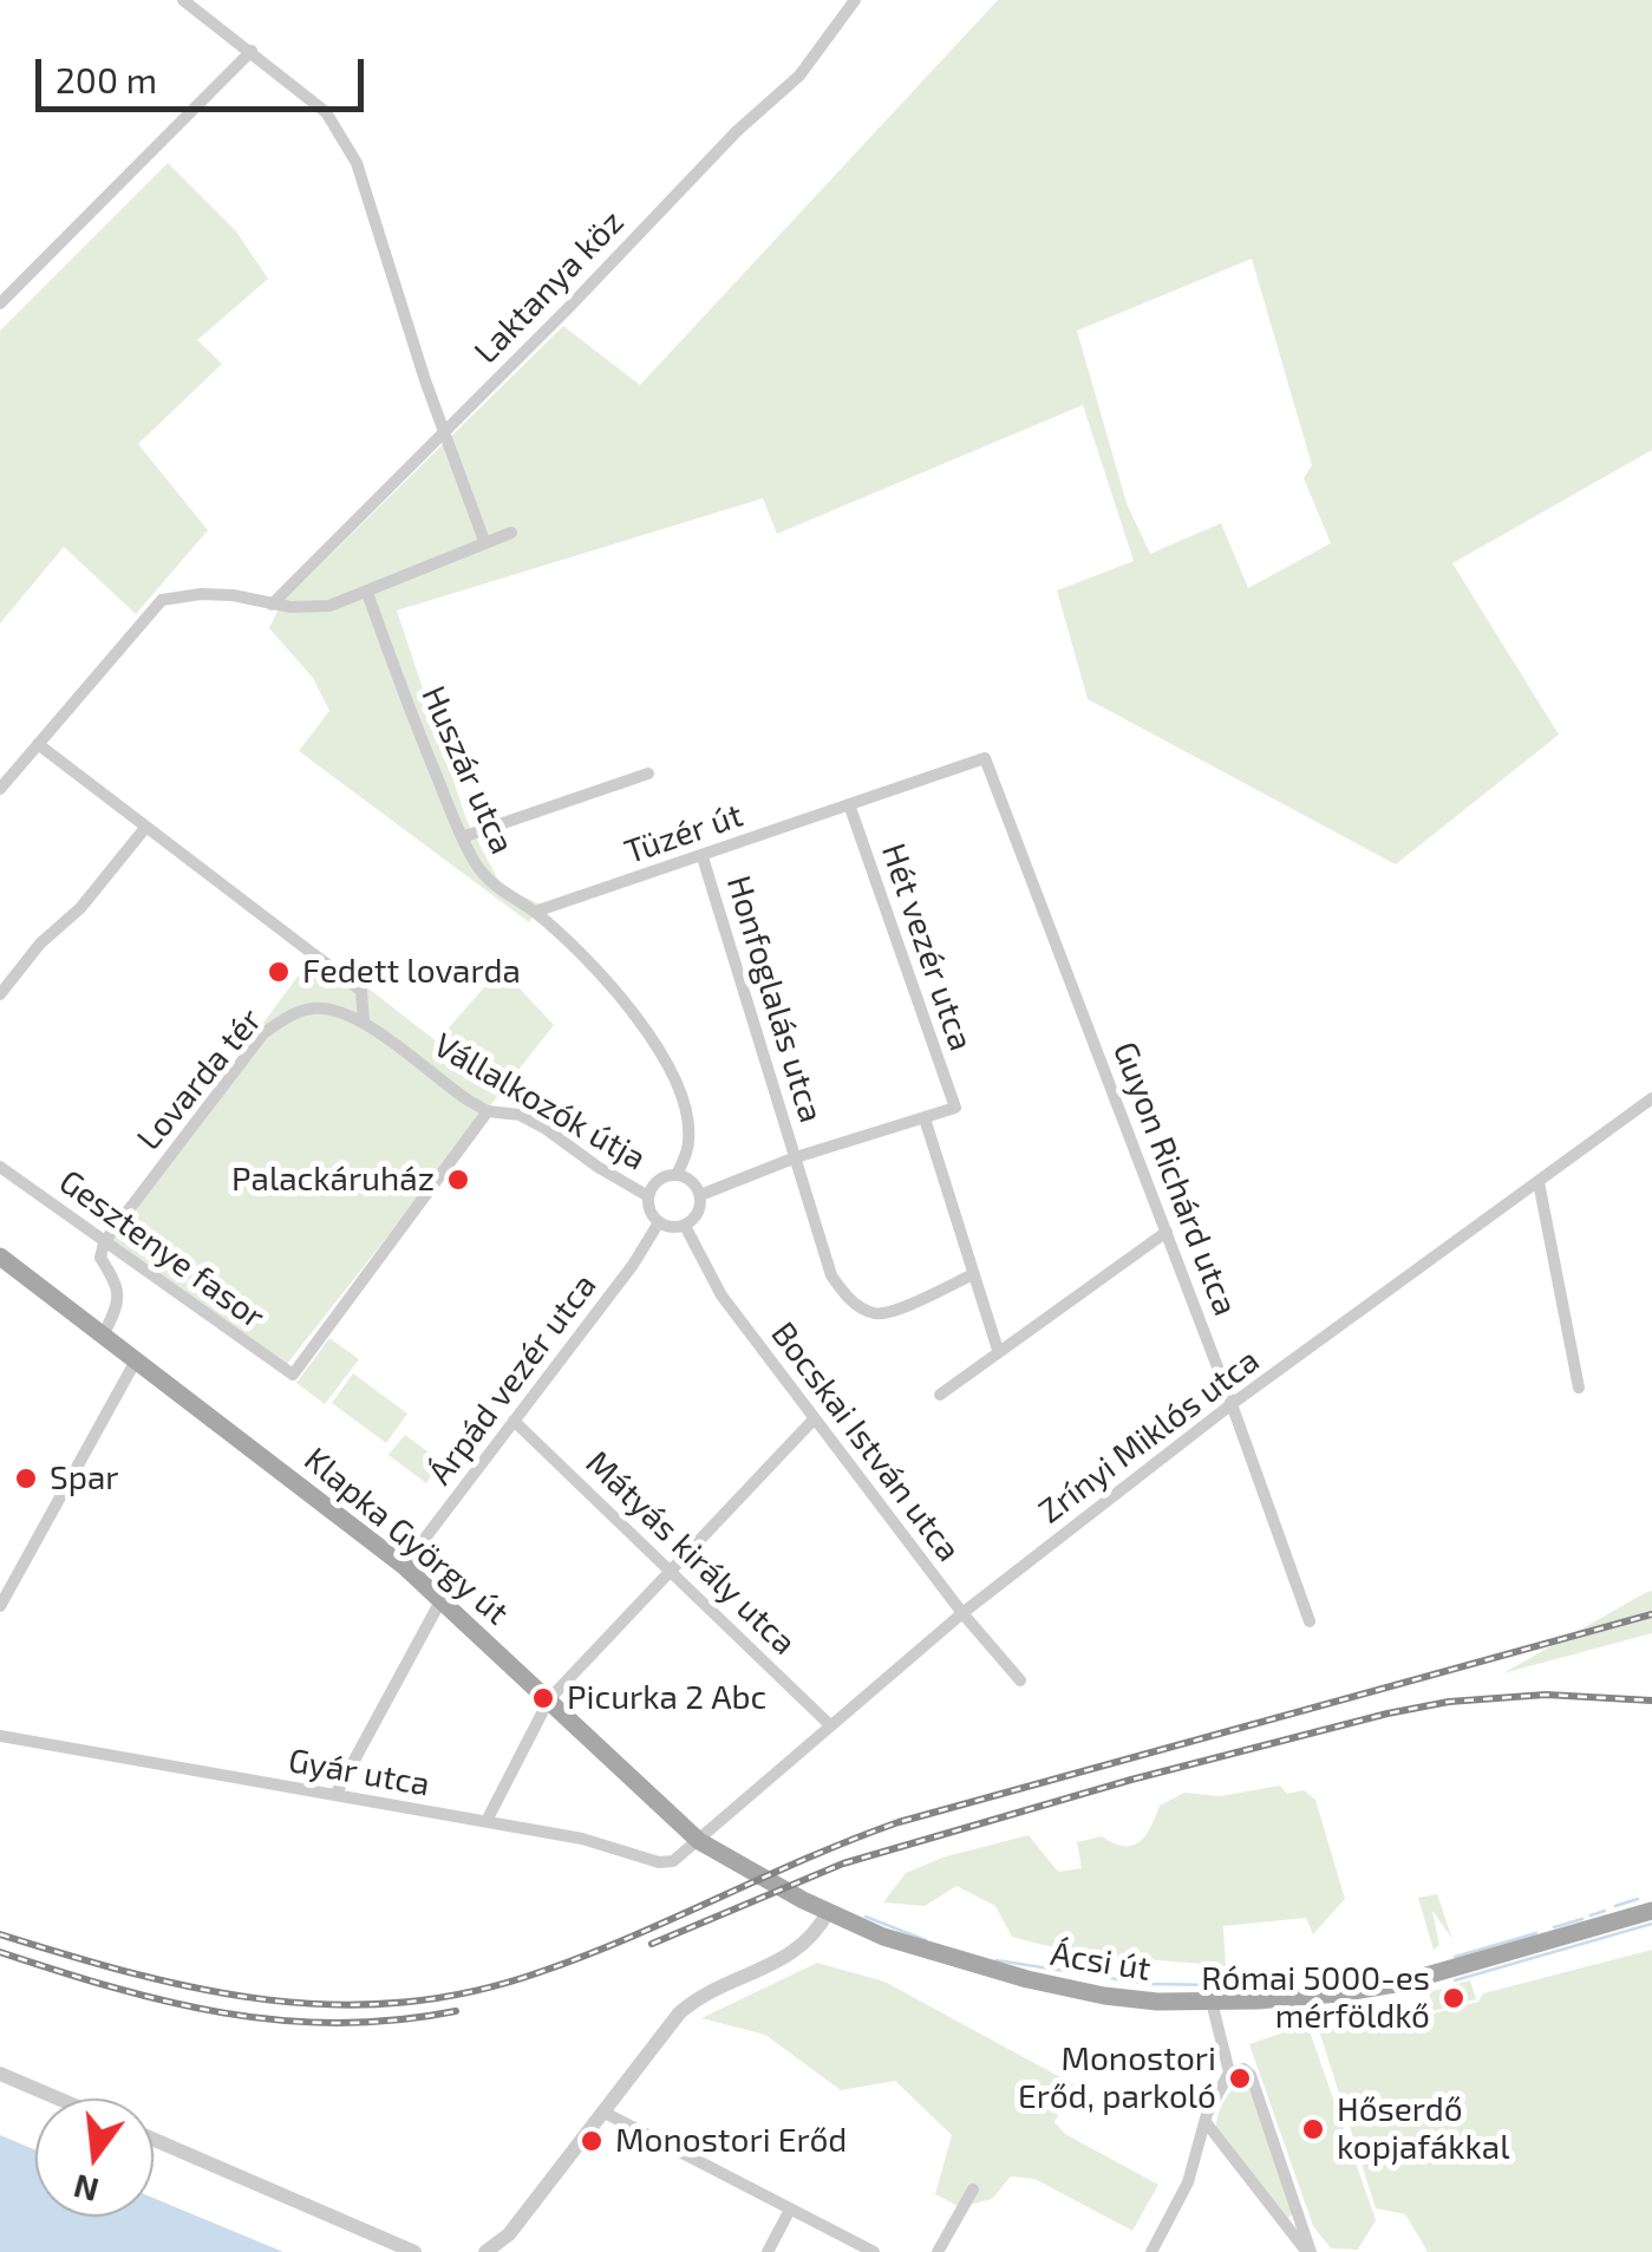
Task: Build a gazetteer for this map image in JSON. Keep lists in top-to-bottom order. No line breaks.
{"streets":{"main road":["Klapka György út","Ácsi út"],"street":["Laktanya köz","Huszár utca","Tüzér út","Hét vezér utca","Honfoglalás utca","Lovarda tér","Vállalkozók útja","Guyon Richárd utca","Gesztenye fasor","Árpád vezér utca","Zrínyi Miklós utca","Bocskai István utca","Mátyás király utca","Gyár utca"]},"crossings":[["Huszár utca","Tüzér út"],["Huszár utca","Honfoglalás utca"],["Huszár utca","Vállalkozók útja"],["Huszár utca","Árpád vezér utca"],["Huszár utca","Bocskai István utca"],["Tüzér út","Hét vezér utca"],["Tüzér út","Honfoglalás utca"],["Tüzér út","Guyon Richárd utca"],["Hét vezér utca","Honfoglalás utca"],["Honfoglalás utca","Vállalkozók útja"],["Honfoglalás utca","Árpád vezér utca"],["Honfoglalás utca","Bocskai István utca"],["Lovarda tér","Vállalkozók útja"],["Lovarda tér","Gesztenye fasor"],["Vállalkozók útja","Gesztenye fasor"],["Vállalkozók útja","Árpád vezér utca"],["Vállalkozók útja","Bocskai István utca"],["Guyon Richárd utca","Zrínyi Miklós utca"],["Árpád vezér utca","Bocskai István utca"],["Árpád vezér utca","Klapka György út"],["Árpád vezér utca","Mátyás király utca"],["Zrínyi Miklós utca","Bocskai István utca"],["Zrínyi Miklós utca","Klapka György út"],["Zrínyi Miklós utca","Mátyás király utca"],["Zrínyi Miklós utca","Gyár utca"],["Klapka György út","Gyár utca"],["Klapka György út","Ácsi út"]],"places":["Fedett lovarda","Palackáruház","Spar","Picurka 2 Abc","Római 5000-es mérföldkő","Monostori Erőd, parkoló","Hőserdő kopjafákkal","Monostori Erőd"],"scale_bar":"200 m","north":"bottom"}
